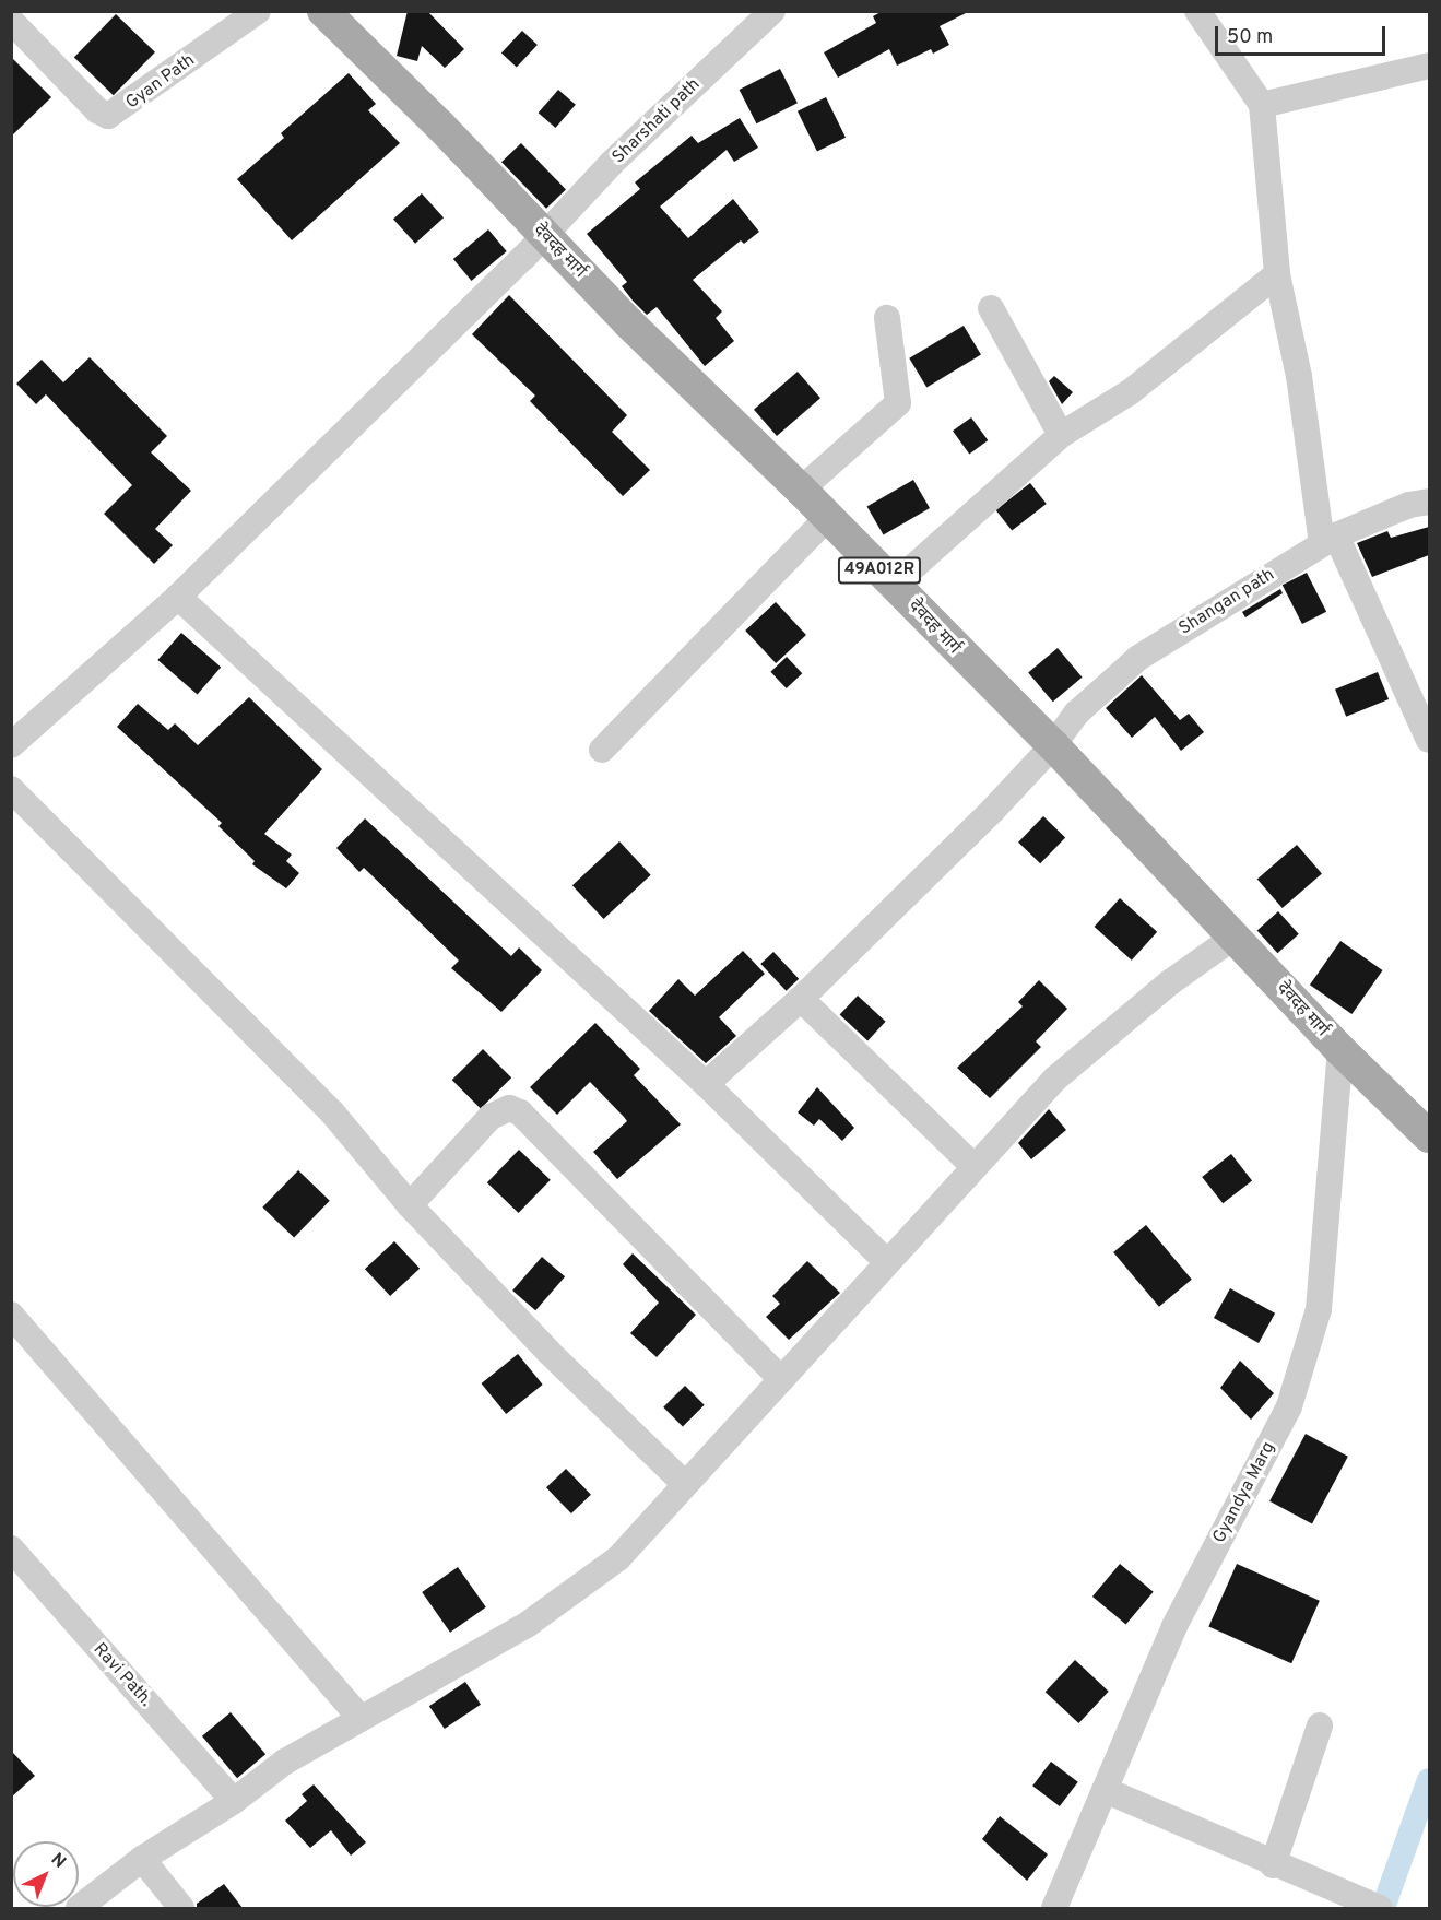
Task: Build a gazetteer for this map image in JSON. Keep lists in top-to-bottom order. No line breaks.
{"streets":{"main road":["देवदह मार्ग","49A012R"],"street":["Gyan Path","Sharshati path","Shangan path","Gyandya Marg","Ravi Path."]},"crossings":[["Sharshati path","देवदह मार्ग"],["देवदह मार्ग","Shangan path"],["देवदह मार्ग","Gyandya Marg"]],"scale_bar":"50 m","north":"top right"}
